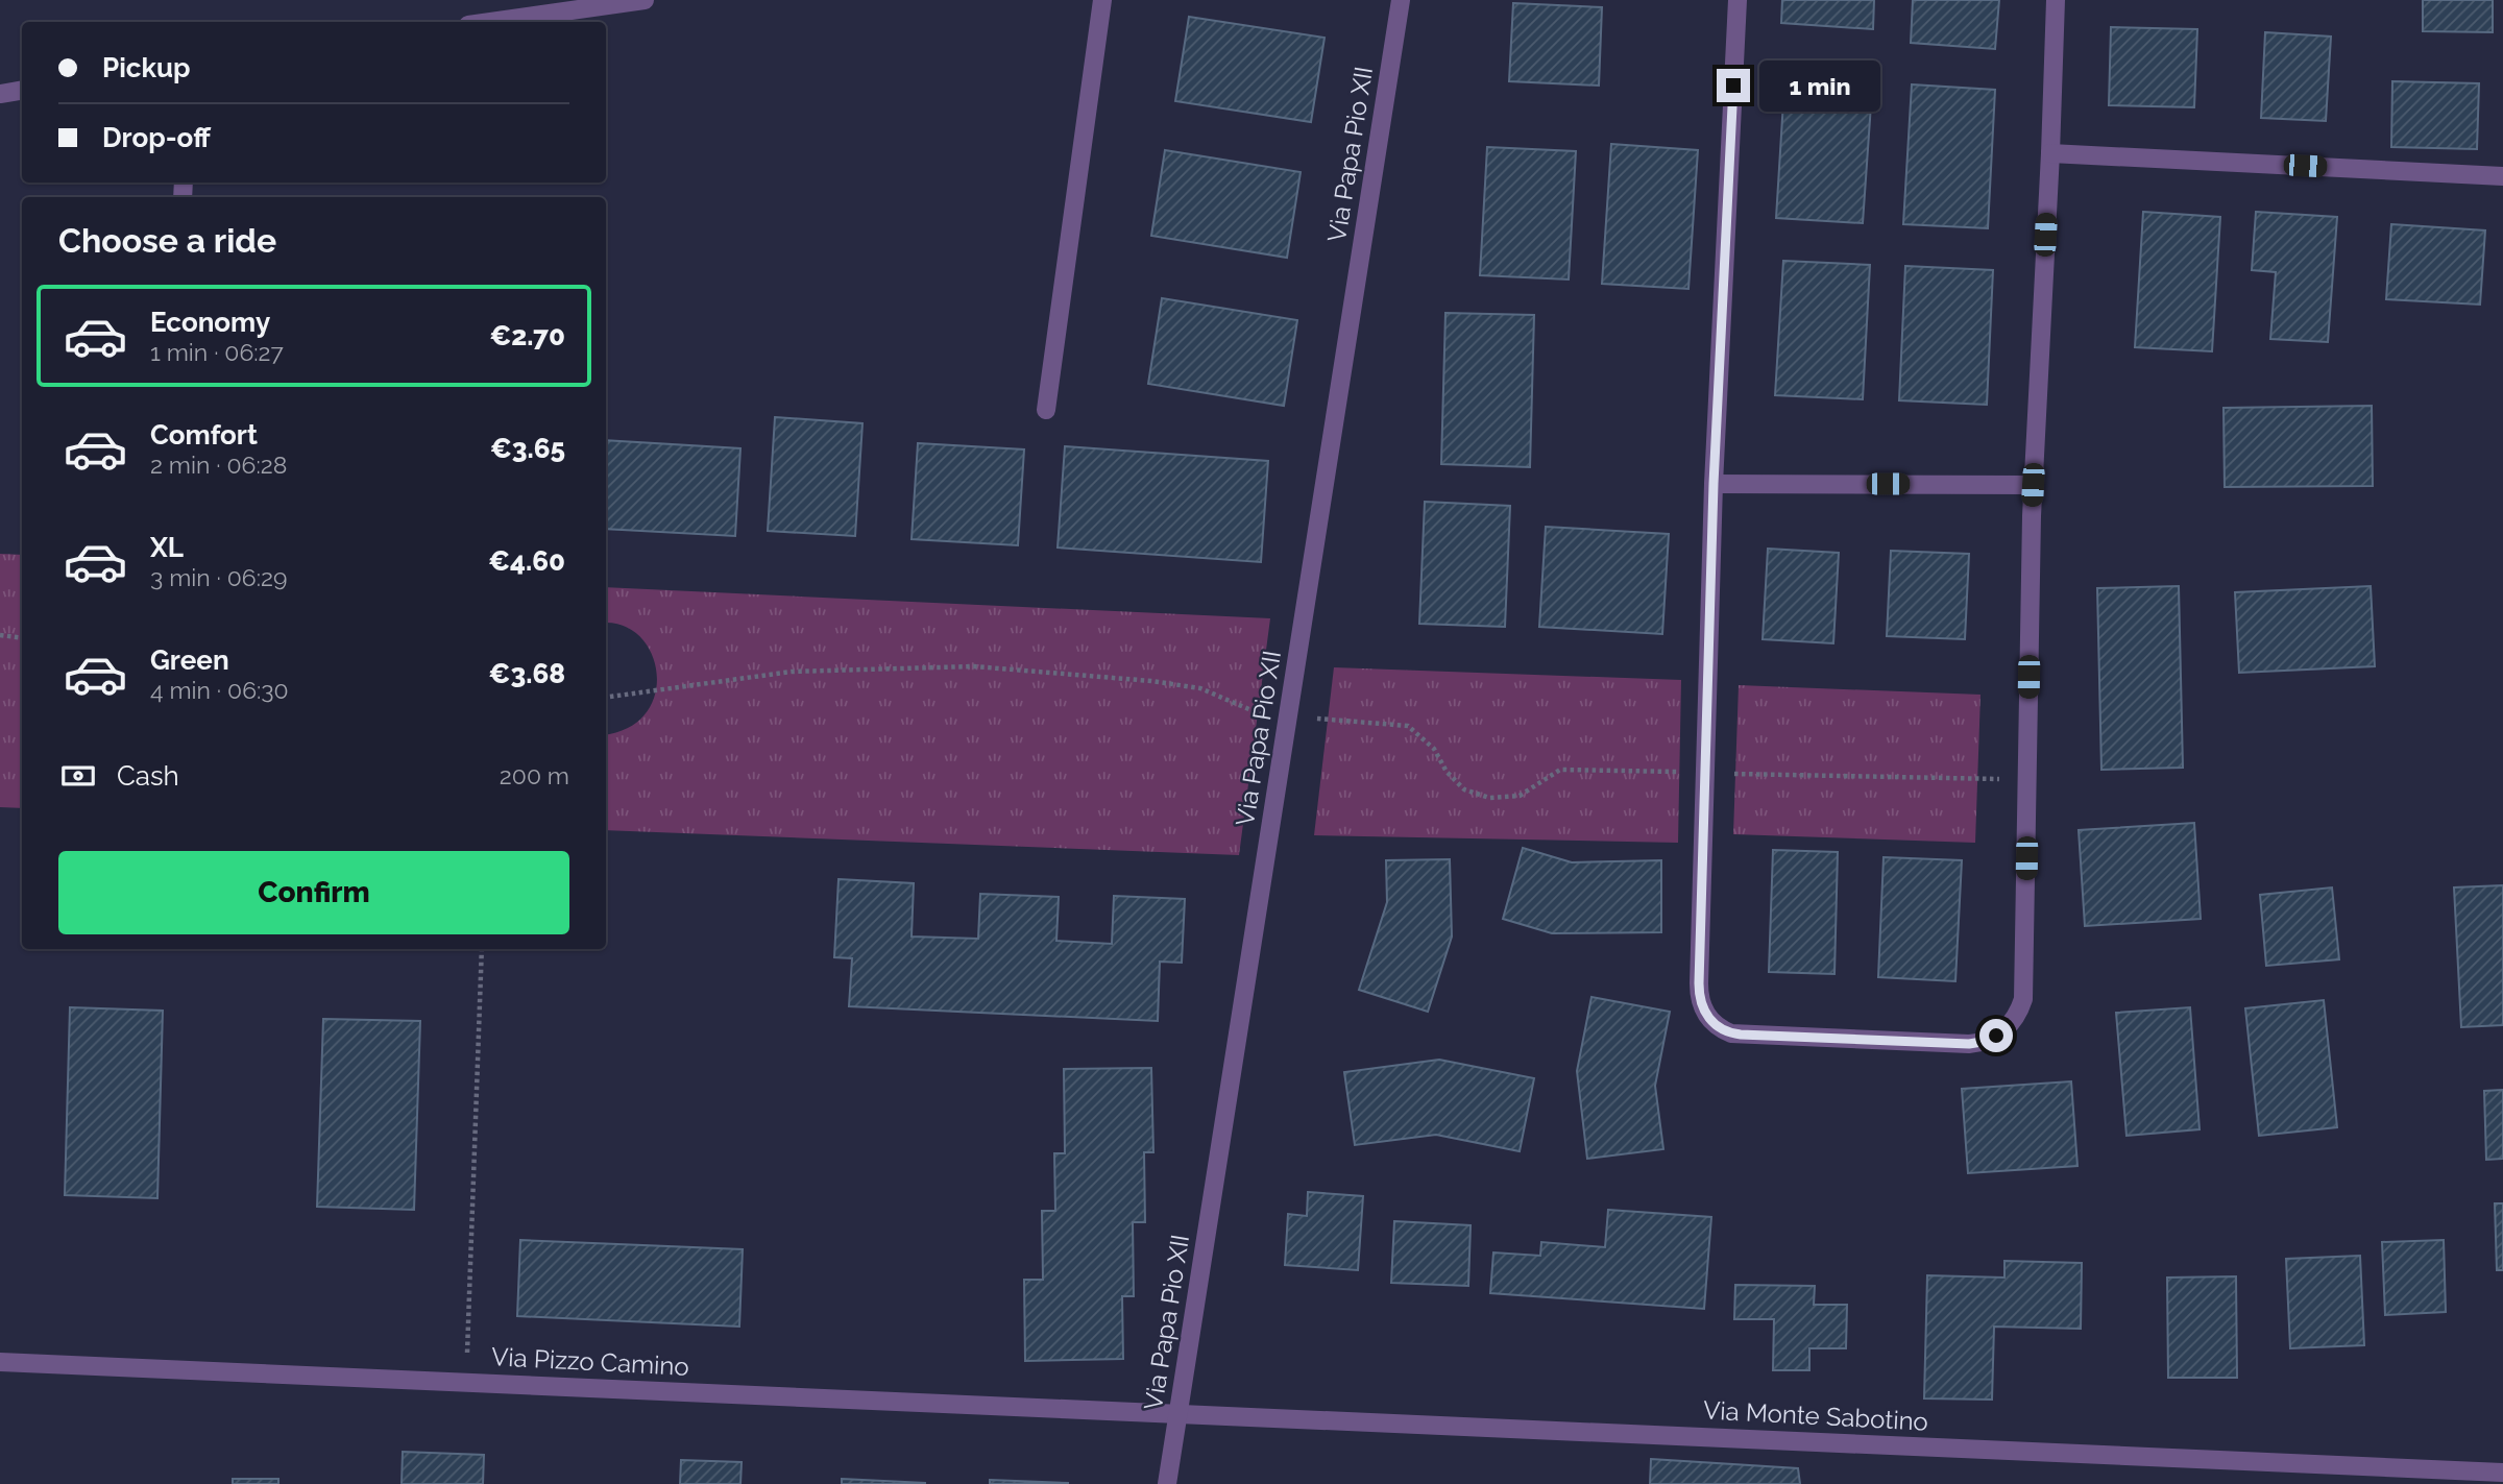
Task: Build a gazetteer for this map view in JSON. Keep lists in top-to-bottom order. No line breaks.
{"streets":{"street":["Via Papa Pio XII","Via Pizzo Camino","Via Monte Sabotino"]},"crossings":[["Via Papa Pio XII","Via Pizzo Camino"],["Via Papa Pio XII","Via Monte Sabotino"],["Via Pizzo Camino","Via Monte Sabotino"]],"page":{"banner":["Pickup","Drop-off"],"bubble":"1 min","heading":"Choose a ride","list":[{"name":"Economy","note":"1 min · 06:27","value":"€2.70"},{"name":"Comfort","note":"2 min · 06:28","value":"€3.65"},{"name":"XL","note":"3 min · 06:29","value":"€4.60"},{"name":"Green","note":"4 min · 06:30","value":"€3.68"}],"pay":["Cash","200 m"],"buttons":"Confirm"}}
